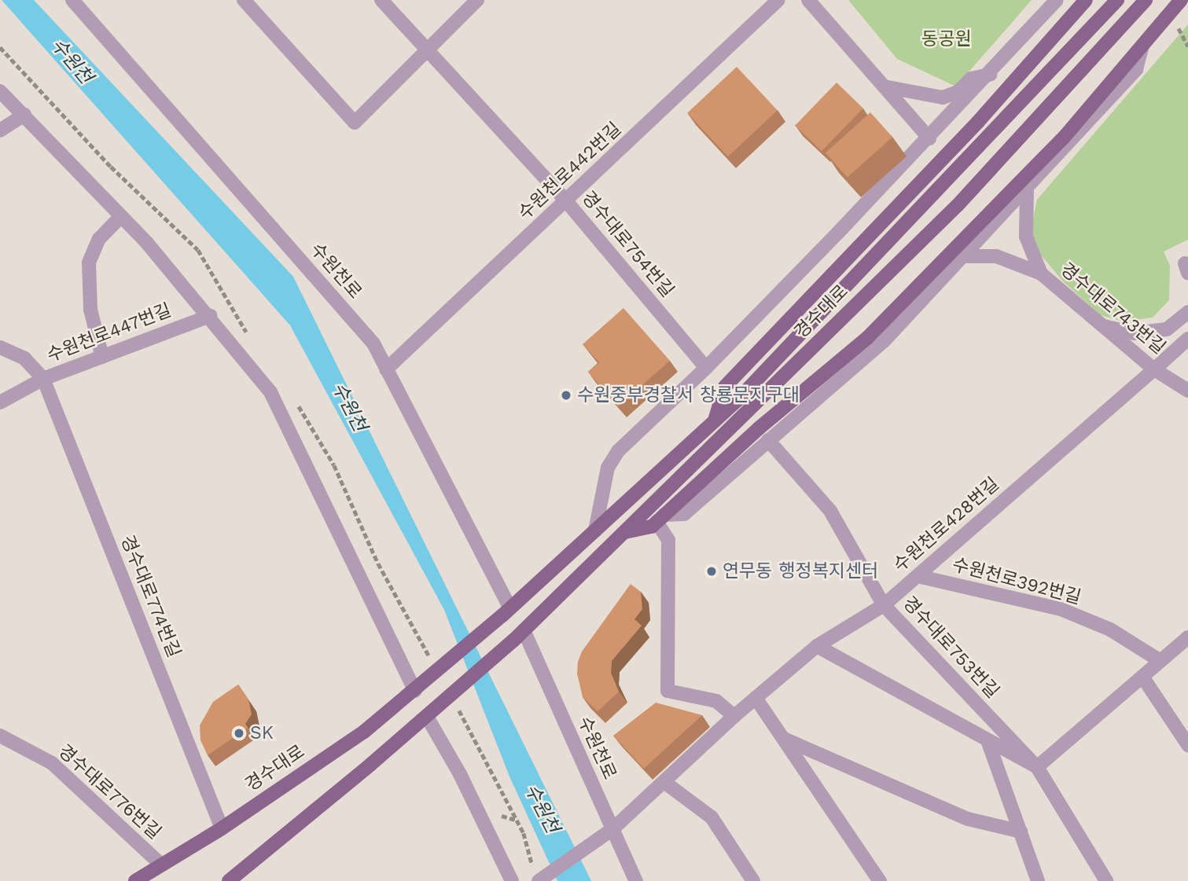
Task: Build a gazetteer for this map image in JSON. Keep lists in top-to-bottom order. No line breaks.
{"streets":{"main road":["경수대로"],"street":["수원천로442번길","경수대로754번길","수원천로","경수대로743번길","수원천로447번길","수원천로428번길","수원천로392번길","경수대로774번길","경수대로753번길","경수대로776번길"]},"crossings":[["수원천로442번길","경수대로754번길"],["수원천로442번길","수원천로"],["수원천로","경수대로"],["수원천로","수원천로428번길"],["경수대로743번길","수원천로428번길"],["경수대로","경수대로774번길"],["경수대로","경수대로776번길"],["수원천로447번길","경수대로774번길"],["수원천로428번길","수원천로392번길"],["수원천로428번길","경수대로753번길"]],"water":["수원천"],"parks":["동공원"],"places":["수원중부경찰서 창룡문지구대","연무동 행정복지센터","SK"]}
